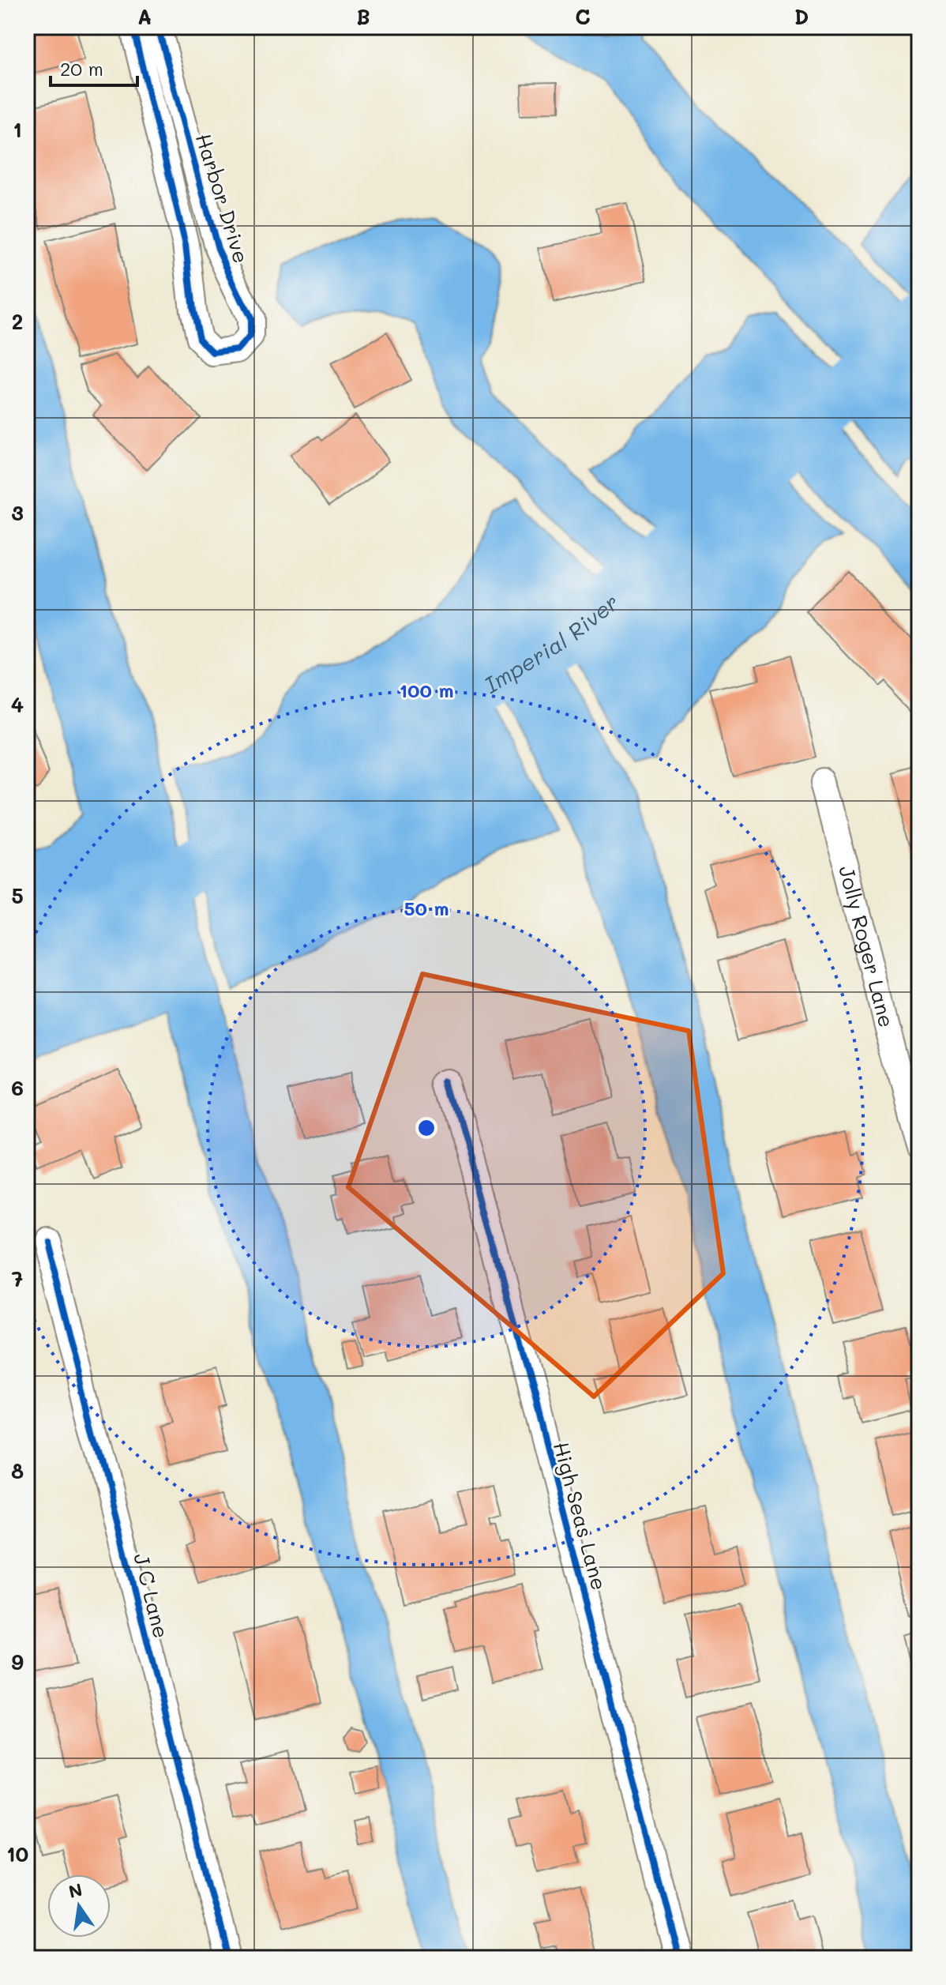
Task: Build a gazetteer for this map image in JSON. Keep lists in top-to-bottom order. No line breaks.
{"streets":{"street":["Harbor Drive","Jolly Roger Lane","High Seas Lane","J C Lane"]},"water":["Imperial River"],"scale_bar":"20 m","north":"top","grid":{"columns":["A","B","C","D"],"rows":["1","2","3","4","5","6","7","8","9","10"]},"rings":["100 m","50 m"]}
